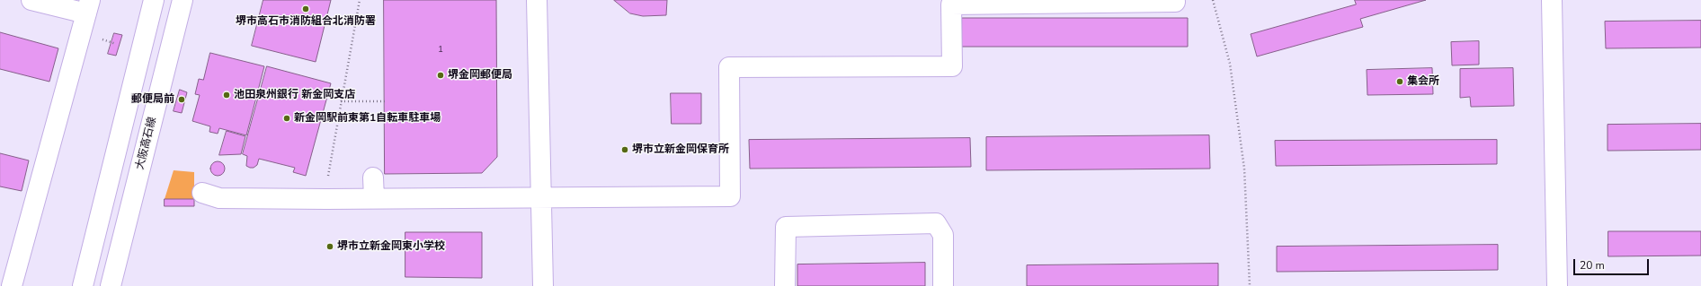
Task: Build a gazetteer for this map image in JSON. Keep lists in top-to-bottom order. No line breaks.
{"streets":{"main road":["大阪高石線"]},"places":["堺市高石市消防組合北消防署","堺金岡郵便局","集会所","池田泉州銀行 新金岡支店","郵便局前","新金岡駅前東第1自転車駐車場","堺市立新金岡保育所","堺市立新金岡東小学校"],"house_numbers":["1"],"scale_bar":"20 m"}
